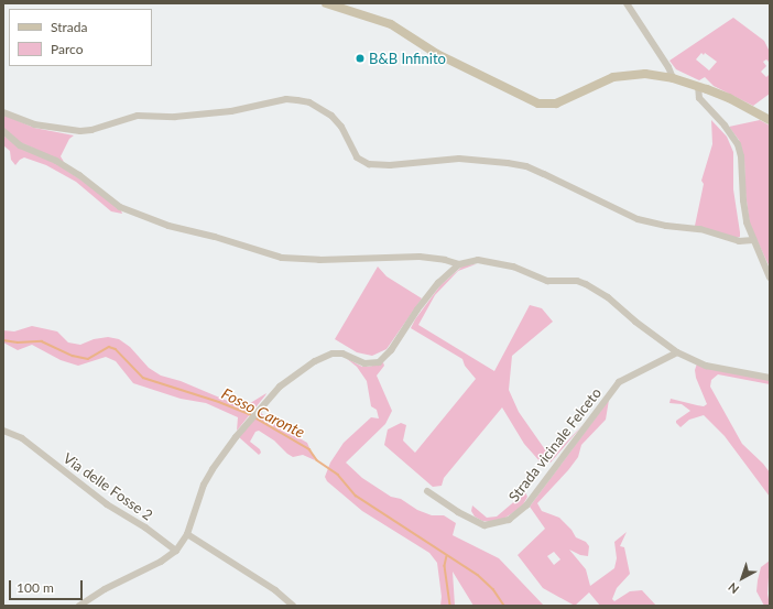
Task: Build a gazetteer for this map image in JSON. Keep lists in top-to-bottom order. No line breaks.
{"streets":{"street":["Strada vicinale Felceto","Via delle Fosse 2"]},"water":["Fosso Caronte"],"places":["B&B Infinito"],"legend":["Strada","Parco"],"scale_bar":"100 m","north":"bottom left"}
